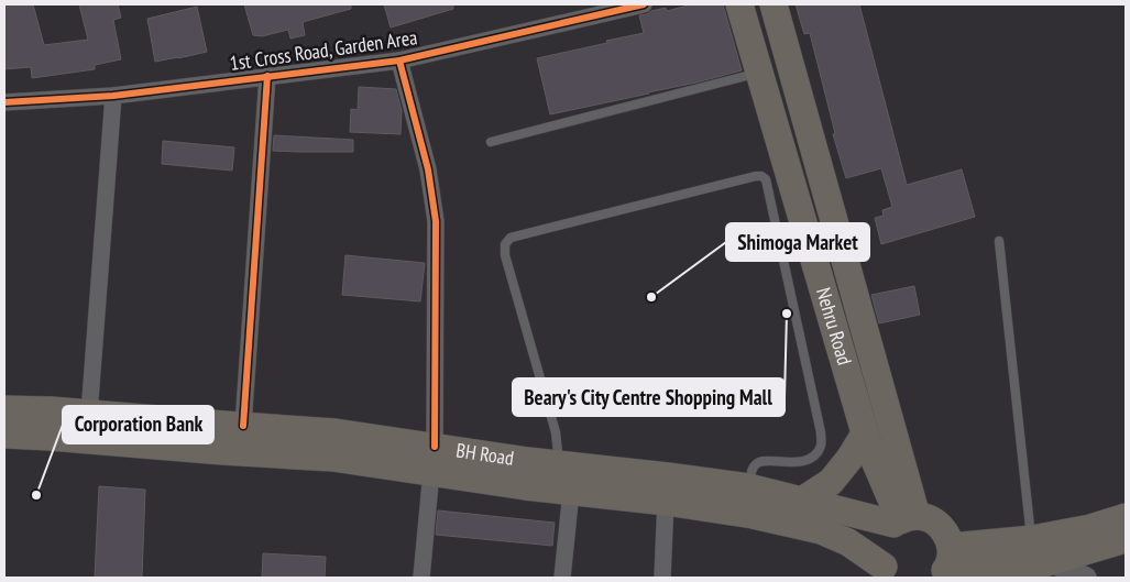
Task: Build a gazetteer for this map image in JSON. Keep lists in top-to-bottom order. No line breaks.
{"streets":{"main road":["Nehru Road","BH Road"],"street":["1st Cross Road, Garden Area"]},"crossings":[["Nehru Road","BH Road"]],"places":["Shimoga Market","Beary's City Centre Shopping Mall","Corporation Bank"]}
